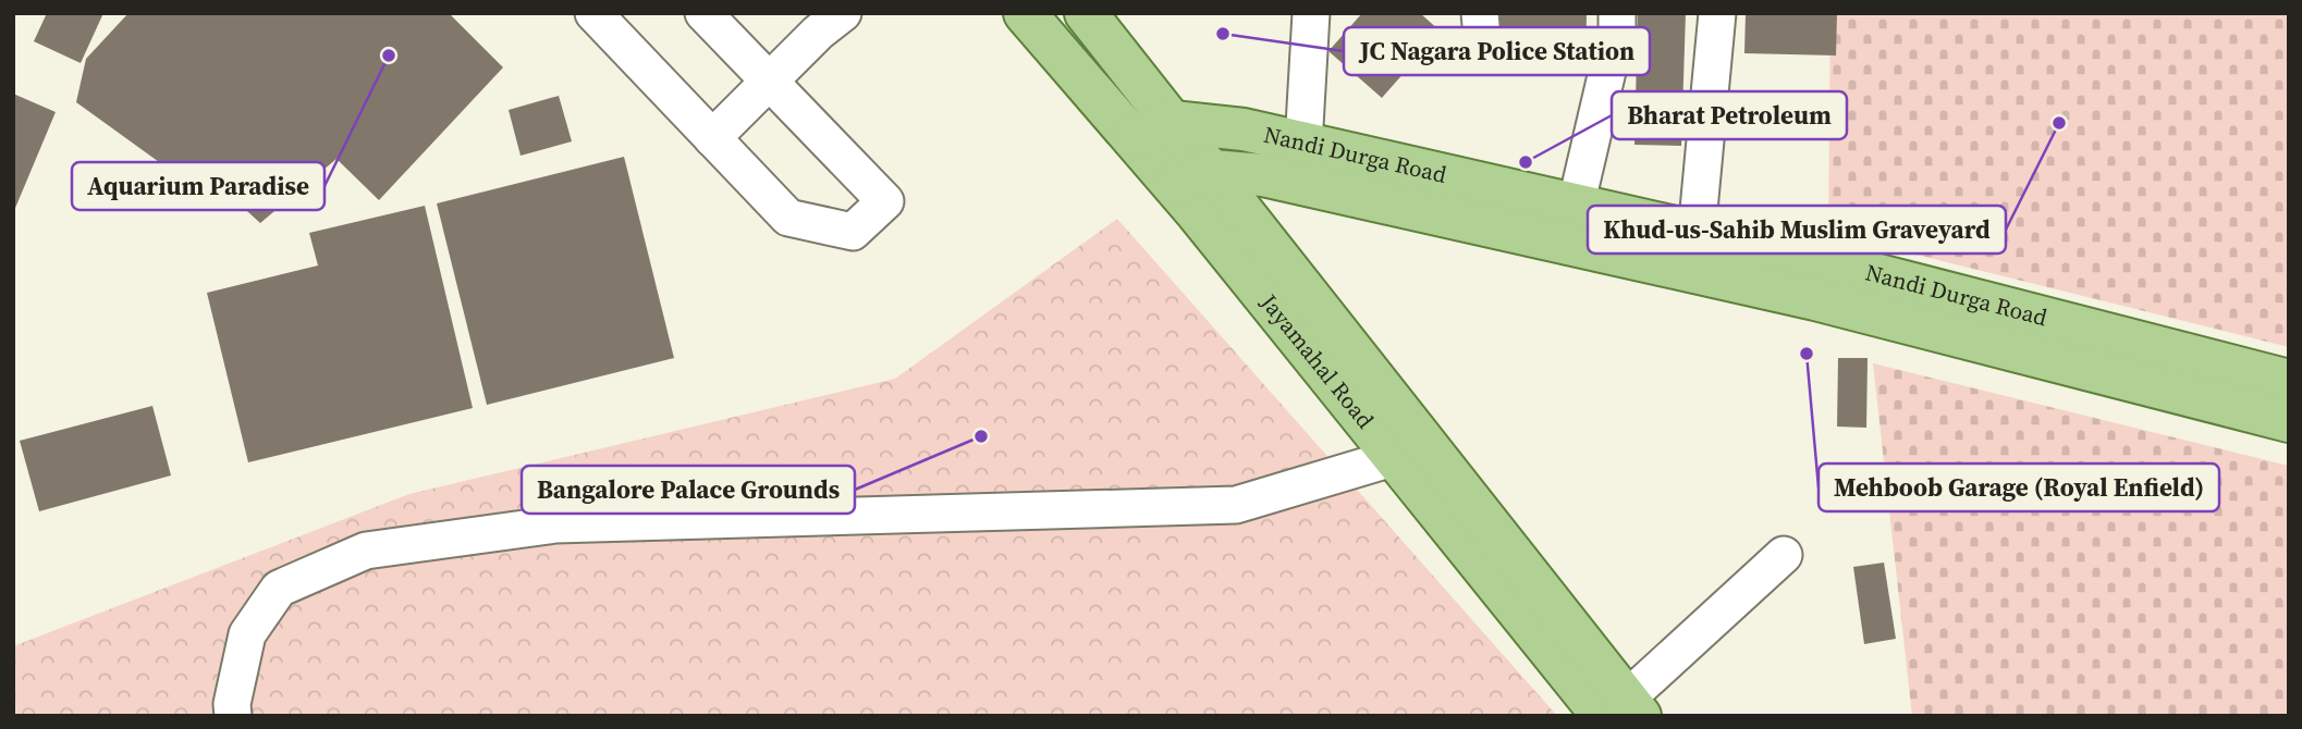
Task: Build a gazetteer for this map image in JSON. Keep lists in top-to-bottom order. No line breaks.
{"streets":{"main road":["Nandi Durga Road","Jayamahal Road"]},"crossings":[["Nandi Durga Road","Jayamahal Road"]],"places":["JC Nagara Police Station","Aquarium Paradise","Khud-us-Sahib Muslim Graveyard","Bharat Petroleum","Mehboob Garage (Royal Enfield)","Bangalore Palace Grounds"]}
